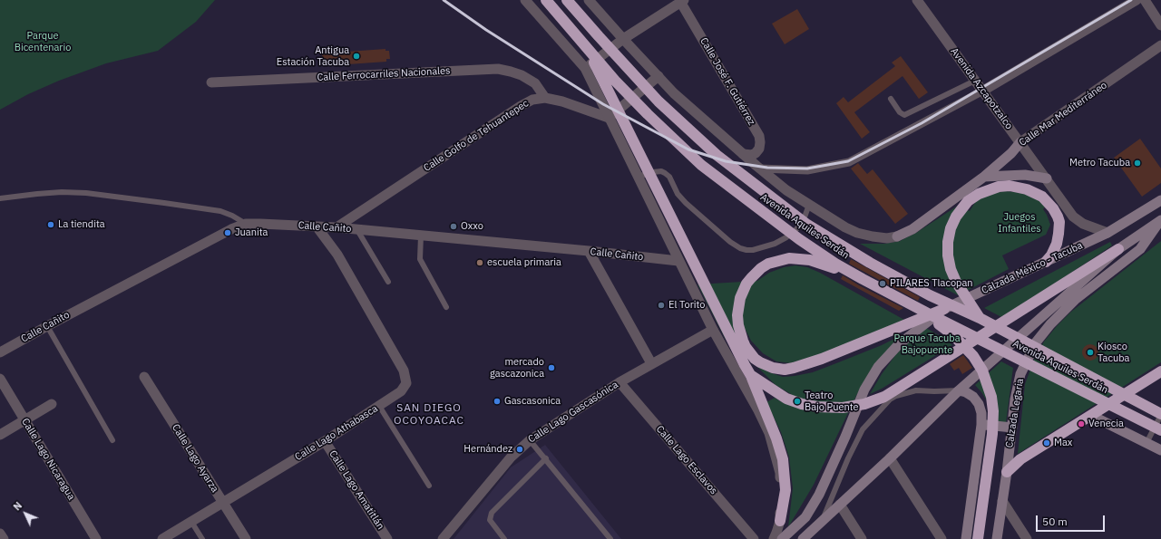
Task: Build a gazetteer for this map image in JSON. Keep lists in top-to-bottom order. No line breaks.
{"streets":{"highway":["Avenida Aquiles Serdán"],"main road":["Calle Mar Mediterráneo","Calzada México - Tacuba","Calzada Legaria"],"street":["Calle Ferrocarriles Nacionales","Calle José F. Gutiérrez","Avenida Azcapotzalco","Calle Golfo de Tehuantepec","Calle Cañito","Calle Lago Gascasónica","Calle Lago Athabasca","Calle Lago Ayarza","Calle Lago Nicaragua","Calle Lago Esclavos","Calle Lago Amatitlán"]},"crossings":[["Calle Ferrocarriles Nacionales","Calle Golfo de Tehuantepec"],["Calle José F. Gutiérrez","Avenida Aquiles Serdán"],["Avenida Azcapotzalco","Calle Mar Mediterráneo"],["Avenida Azcapotzalco","Calzada México - Tacuba"],["Calle Mar Mediterráneo","Avenida Aquiles Serdán"],["Calle Golfo de Tehuantepec","Calle Cañito"],["Calle Cañito","Calle Lago Athabasca"],["Calle Lago Gascasónica","Calle Lago Esclavos"],["Calle Lago Athabasca","Calle Lago Ayarza"],["Calle Lago Athabasca","Calle Lago Amatitlán"]],"districts":["SAN DIEGO OCOYOACAC"],"parks":["Parque Bicentenario","Juegos Infantiles","Parque Tacuba Bajopuente"],"places":["Antigua Estación Tacuba","Metro Tacuba","La tiendita","Oxxo","Juanita","escuela primaria","PILARES Tlacopan","El Torito","Kiosco Tacuba","mercado gascazonica","Gascasonica","Teatro Bajo Puente","Venecia","Max","Hernández"],"scale_bar":"50 m","north":"top left"}
